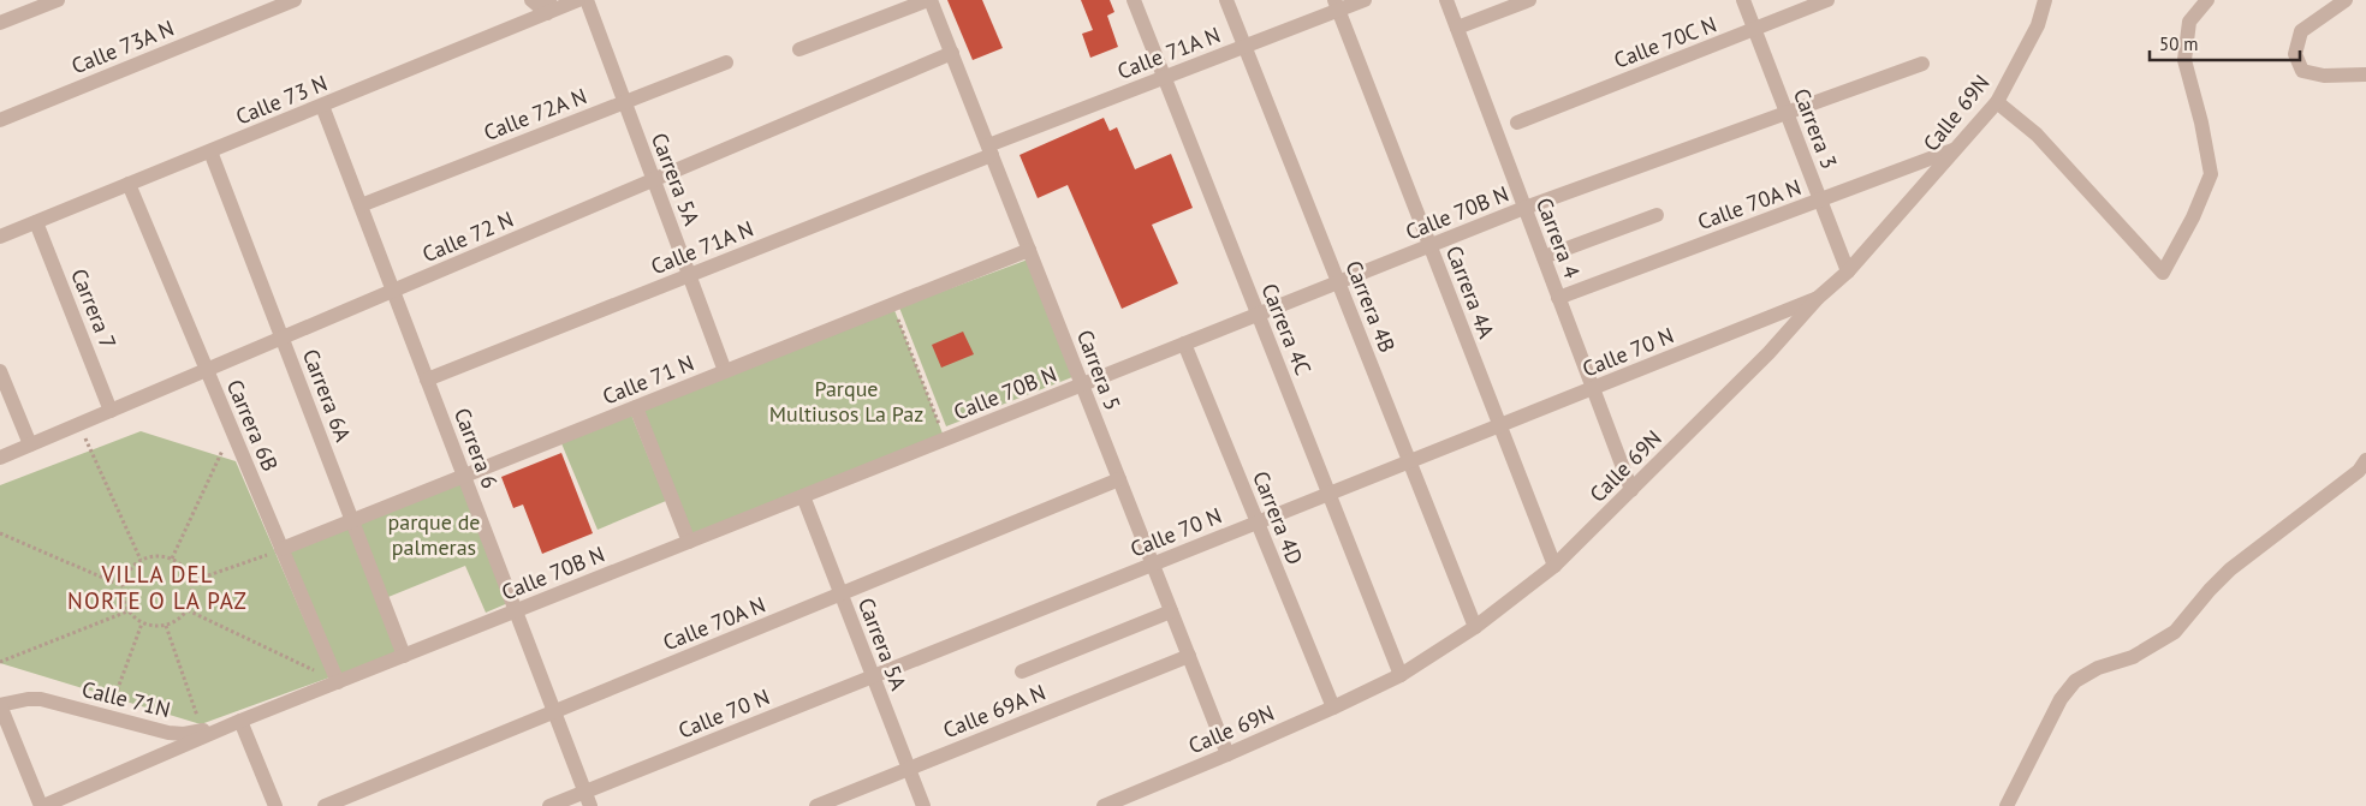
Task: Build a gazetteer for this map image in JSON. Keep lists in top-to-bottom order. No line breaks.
{"streets":{"street":["Calle 70C N","Calle 73A N","Calle 71A N","Calle 73 N","Calle 69N","Calle 72A N","Carrera 3","Carrera 5A","Calle 70A N","Calle 70B N","Calle 72 N","Carrera 4","Carrera 4A","Carrera 4B","Carrera 7","Carrera 4C","Calle 70 N","Carrera 5","Calle 71 N","Carrera 6A","Carrera 6B","Carrera 6","Carrera 4D","Calle 71N","Calle 69A N"]},"crossings":[["Calle 70C N","Carrera 3"],["Calle 71A N","Carrera 5A"],["Calle 71A N","Carrera 4A"],["Calle 71A N","Carrera 4B"],["Calle 71A N","Carrera 4C"],["Calle 71A N","Carrera 5"],["Calle 71A N","Carrera 6"],["Calle 73 N","Carrera 7"],["Calle 73 N","Carrera 6A"],["Calle 73 N","Carrera 6B"],["Calle 73 N","Carrera 6"],["Calle 69N","Carrera 3"],["Calle 69N","Calle 70A N"],["Calle 69N","Carrera 4"],["Calle 69N","Carrera 4A"],["Calle 69N","Carrera 4B"],["Calle 69N","Carrera 4C"],["Calle 69N","Calle 70 N"],["Calle 69N","Carrera 5"],["Calle 69N","Carrera 4D"],["Calle 72A N","Carrera 5A"],["Calle 72A N","Carrera 6"],["Carrera 3","Calle 70A N"],["Carrera 3","Calle 70B N"],["Carrera 5A","Calle 70A N"],["Carrera 5A","Calle 70B N"],["Carrera 5A","Calle 72 N"],["Carrera 5A","Calle 70 N"],["Carrera 5A","Calle 71 N"],["Carrera 5A","Calle 69A N"],["Calle 70A N","Carrera 4"],["Calle 70A N","Carrera 5"],["Calle 70A N","Carrera 6"],["Calle 70B N","Carrera 4"],["Calle 70B N","Carrera 4A"],["Calle 70B N","Carrera 4B"],["Calle 70B N","Carrera 4C"],["Calle 70B N","Carrera 5"],["Calle 70B N","Carrera 6A"],["Calle 70B N","Carrera 6B"],["Calle 70B N","Carrera 6"],["Calle 70B N","Carrera 4D"],["Calle 70B N","Calle 71N"],["Calle 72 N","Carrera 7"],["Calle 72 N","Carrera 5"],["Calle 72 N","Carrera 6A"],["Calle 72 N","Carrera 6B"],["Calle 72 N","Carrera 6"],["Carrera 4","Calle 70 N"],["Carrera 4A","Calle 70 N"],["Carrera 4B","Calle 70 N"],["Carrera 4C","Calle 70 N"],["Calle 70 N","Carrera 5"],["Calle 70 N","Carrera 6"],["Calle 70 N","Carrera 4D"],["Carrera 5","Calle 71 N"],["Carrera 5","Calle 69A N"],["Calle 71 N","Carrera 6A"],["Calle 71 N","Carrera 6B"],["Calle 71 N","Carrera 6"]],"districts":["VILLA DEL NORTE O LA PAZ"],"parks":["Parque Multiusos La Paz","parque de palmeras"],"scale_bar":"50 m"}
